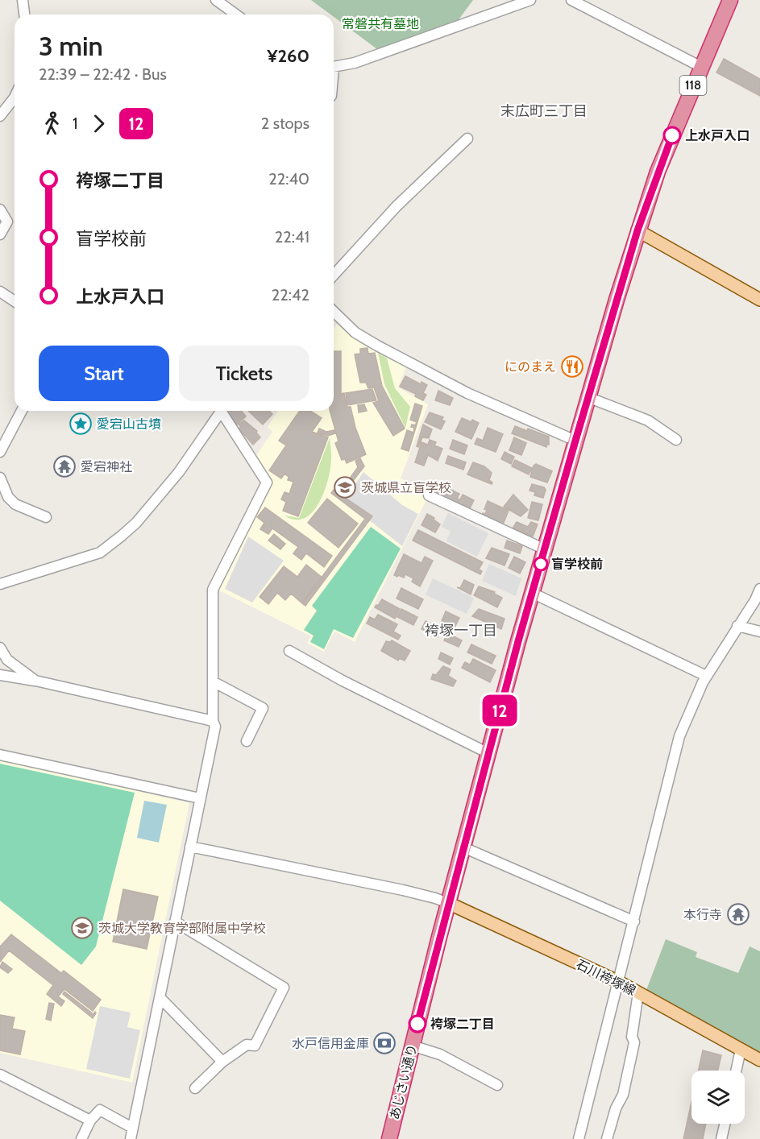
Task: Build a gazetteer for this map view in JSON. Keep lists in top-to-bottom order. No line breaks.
{"streets":{"highway":["118","あじさい通り"],"main road":["石川袴塚線"]},"crossings":[["石川袴塚線","あじさい通り"]],"districts":["末広町三丁目","袴塚一丁目"],"parks":["常磐共有墓地"],"places":{"other":["上水戸入口","盲学校前","袴塚二丁目"],"restaurant":["にのまえ"],"place":["愛宕山古墳"],"temple":["愛宕神社","本行寺"],"school or university":["茨城県立盲学校","茨城大学教育学部附属中学校"],"bank":["水戸信用金庫"]},"lines":["bus line 12"],"page":{"on_map":"12","heading":["3 min","22:39 – 22:42 · Bus","¥260"],"legs":["1","12","2 stops"],"list":[{"name":"袴塚二丁目","value":"22:40"},{"name":"盲学校前","value":"22:41"},{"name":"上水戸入口","value":"22:42"}],"buttons":["Start","Tickets"]}}
